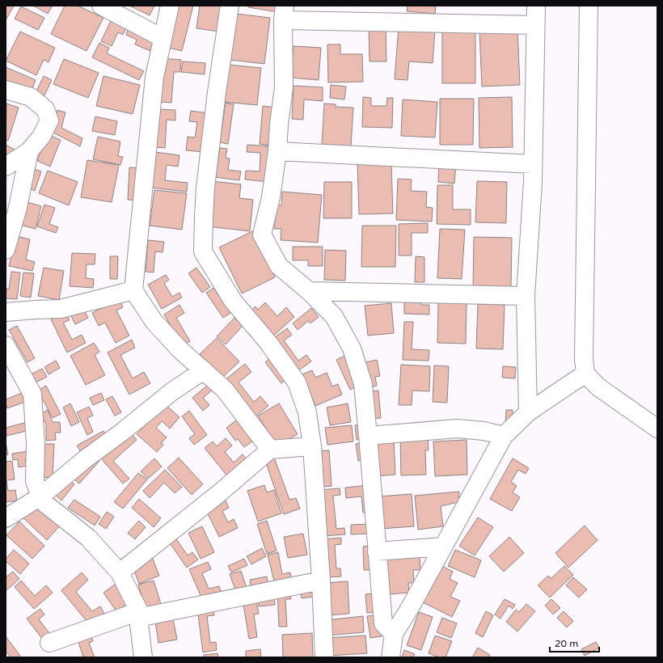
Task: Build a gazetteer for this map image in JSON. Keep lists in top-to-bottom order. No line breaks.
{"scale_bar":"20 m"}
